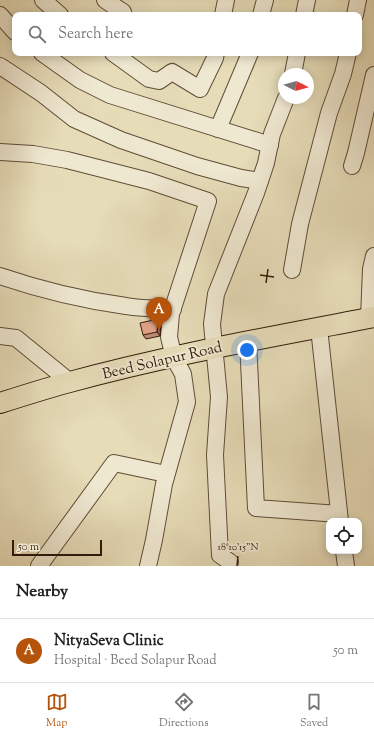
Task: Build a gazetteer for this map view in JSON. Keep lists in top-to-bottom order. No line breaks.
{"streets":{"main road":["Beed Solapur Road"]},"scale_bar":"50 m","north":"right","page":{"search":"Search here","pins":"A","scale":"50 m","heading":"Nearby","list":[{"mark":"A","name":"NityaSeva Clinic","note":"Hospital · Beed Solapur Road","value":"50 m"}],"nav":["Map","Directions","Saved"]},"coordinates":["18°10'15\"N"]}
